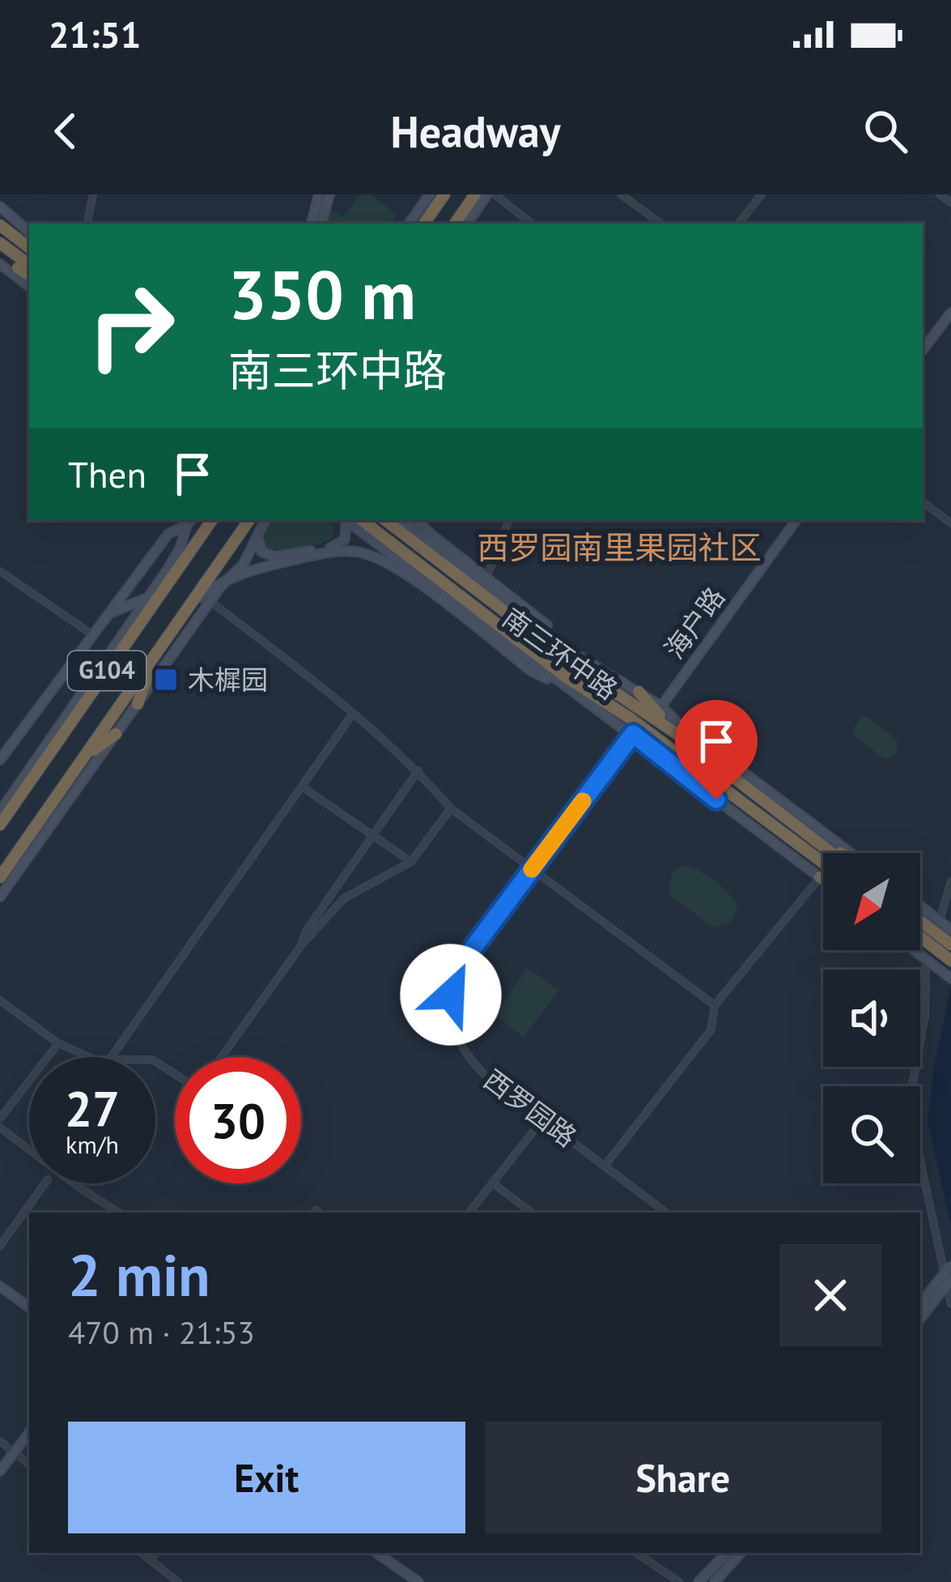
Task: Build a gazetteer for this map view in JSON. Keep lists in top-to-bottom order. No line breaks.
{"streets":{"highway":["G104"],"street":["海户路","南三环中路","西罗园路"]},"crossings":[["海户路","南三环中路"],["南三环中路","西罗园路"]],"districts":["西罗园南里果园社区"],"places":{"transit":["木樨园"]},"north":"bottom left","page":{"status":"21:51","header":"Headway","turn":["350 m","南三环中路"],"then":"Then","speed":"27 km/h","limit":"30","heading":["2 min","470 m · 21:53"],"buttons":["Exit","Share"]}}
